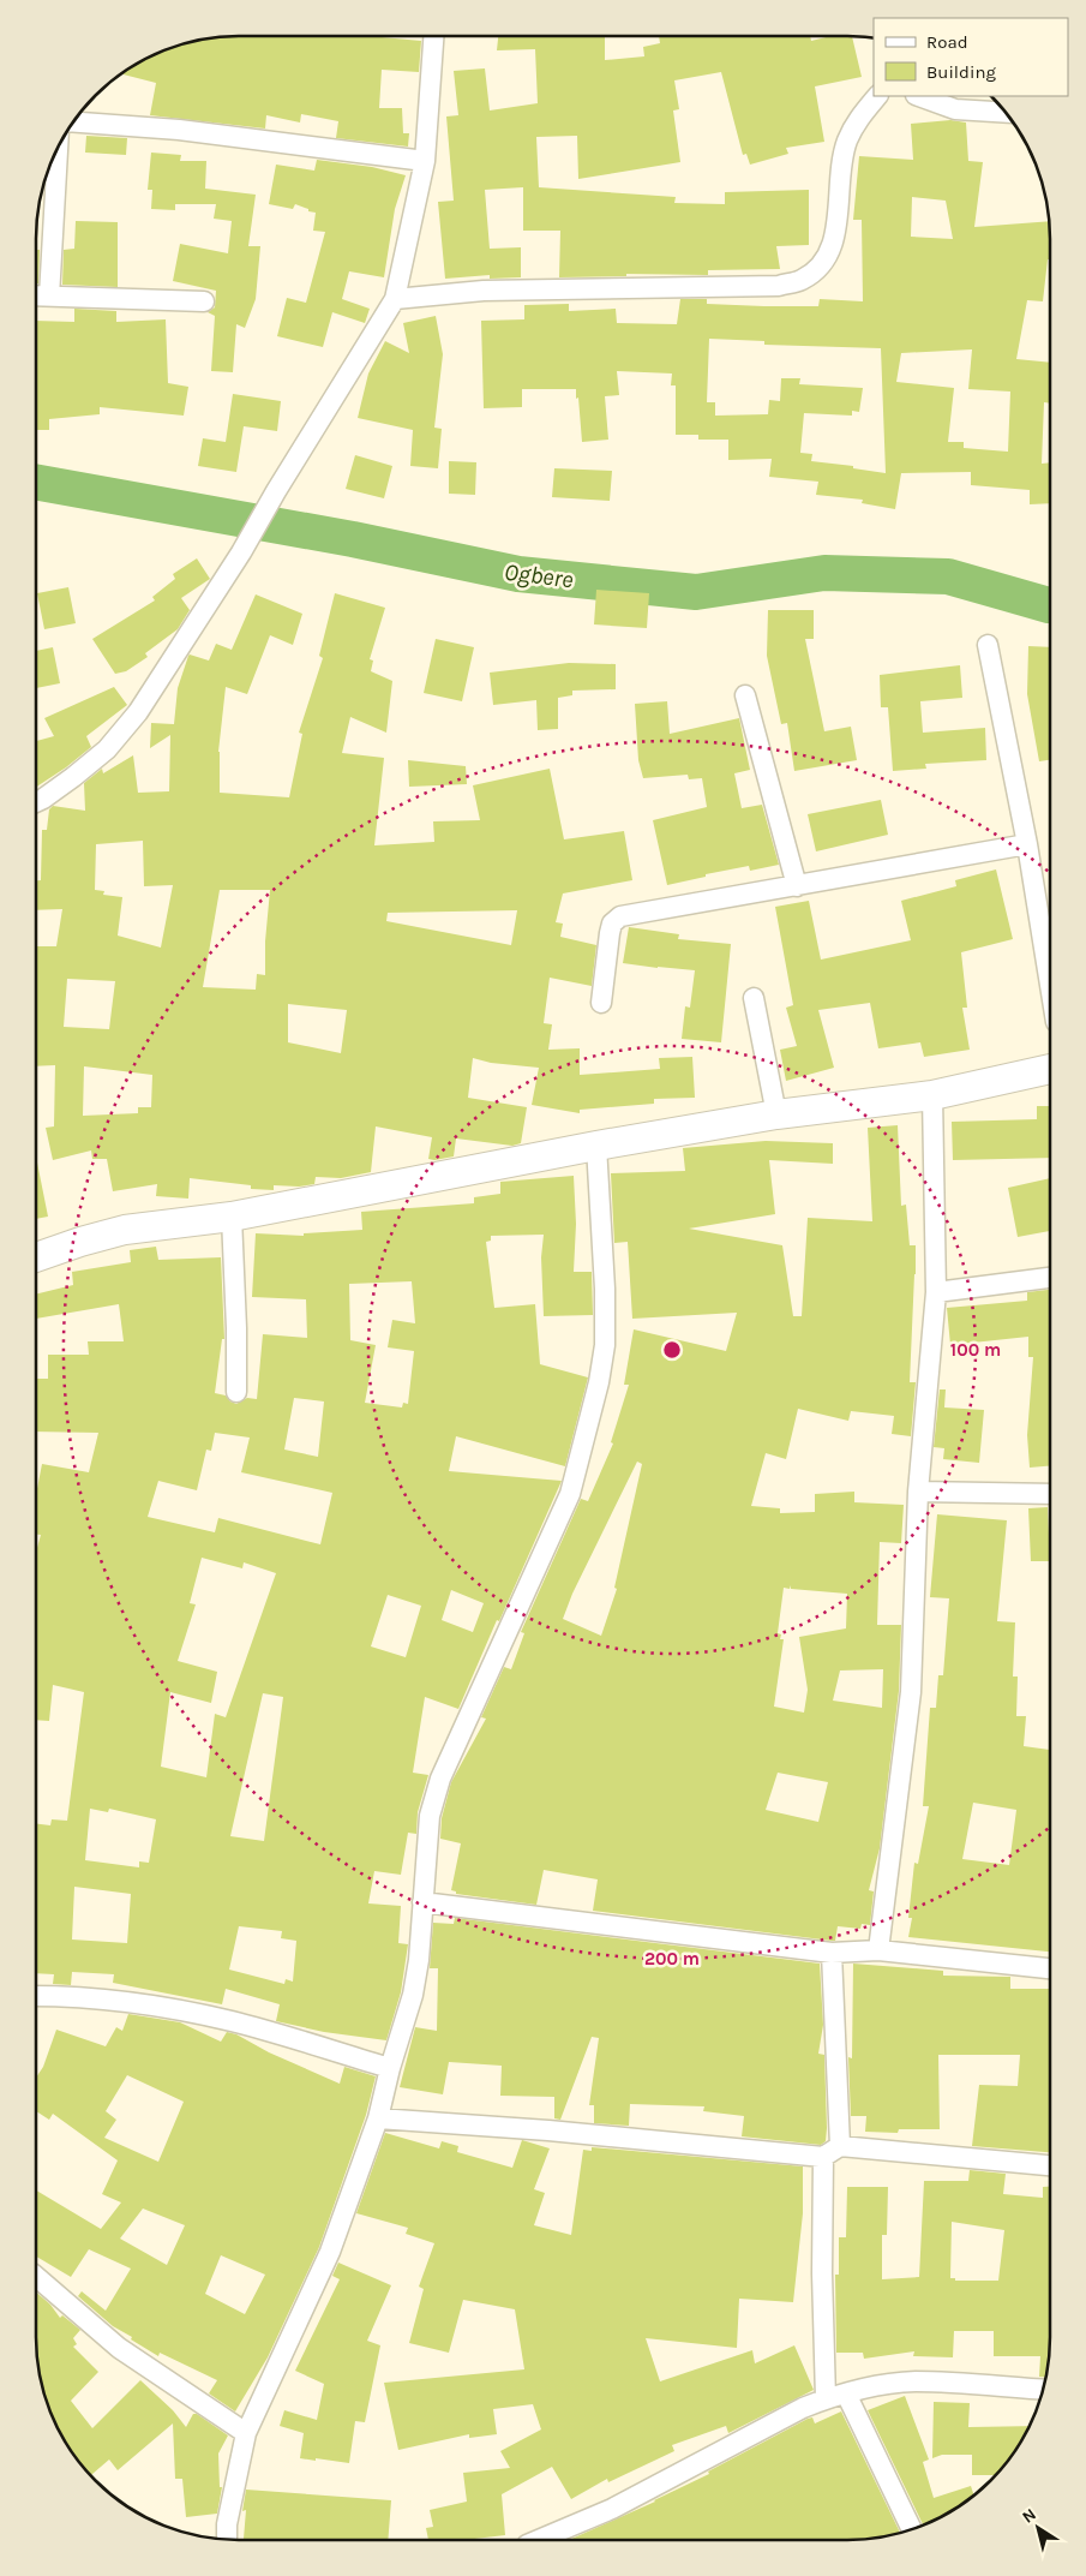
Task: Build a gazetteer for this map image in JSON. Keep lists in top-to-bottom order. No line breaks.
{"water":["Ogbere"],"legend":["Road","Building"],"north":"top left","rings":["100 m","200 m"]}
